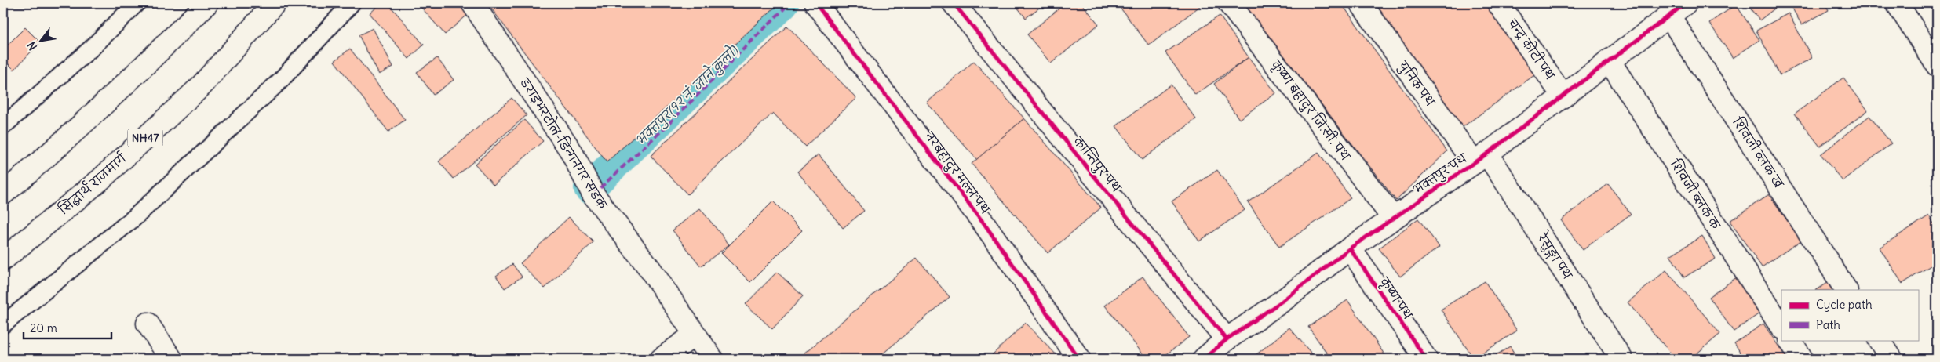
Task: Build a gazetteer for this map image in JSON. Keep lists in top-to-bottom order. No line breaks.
{"streets":{"main road":["चन्द्र कोटी पथ","युनिक पथ","कृष्ण बहादुर जि.सी. पथ","NH47","डराइभरटोल-डिन्गनगर सडक","शिवजी ब्लक ख","कान्तिपुर पथ","नरबहादुर मल्ल पथ","भक्तपुर पथ","सिद्धार्थ राजमार्ग","शिवजी ब्लक क","रेसुङ्गा पथ","कृष्ण पथ"]},"crossings":[["चन्द्र कोटी पथ","भक्तपुर पथ"],["युनिक पथ","भक्तपुर पथ"],["युनिक पथ","रेसुङ्गा पथ"],["कृष्ण बहादुर जि.सी. पथ","भक्तपुर पथ"],["शिवजी ब्लक ख","भक्तपुर पथ"],["कान्तिपुर पथ","भक्तपुर पथ"],["भक्तपुर पथ","शिवजी ब्लक क"],["भक्तपुर पथ","रेसुङ्गा पथ"],["भक्तपुर पथ","कृष्ण पथ"]],"water":["भक्तपुर(१२ नं. जाने कुलो)"],"legend":["Cycle path","Path"],"scale_bar":"20 m","north":"bottom left"}
